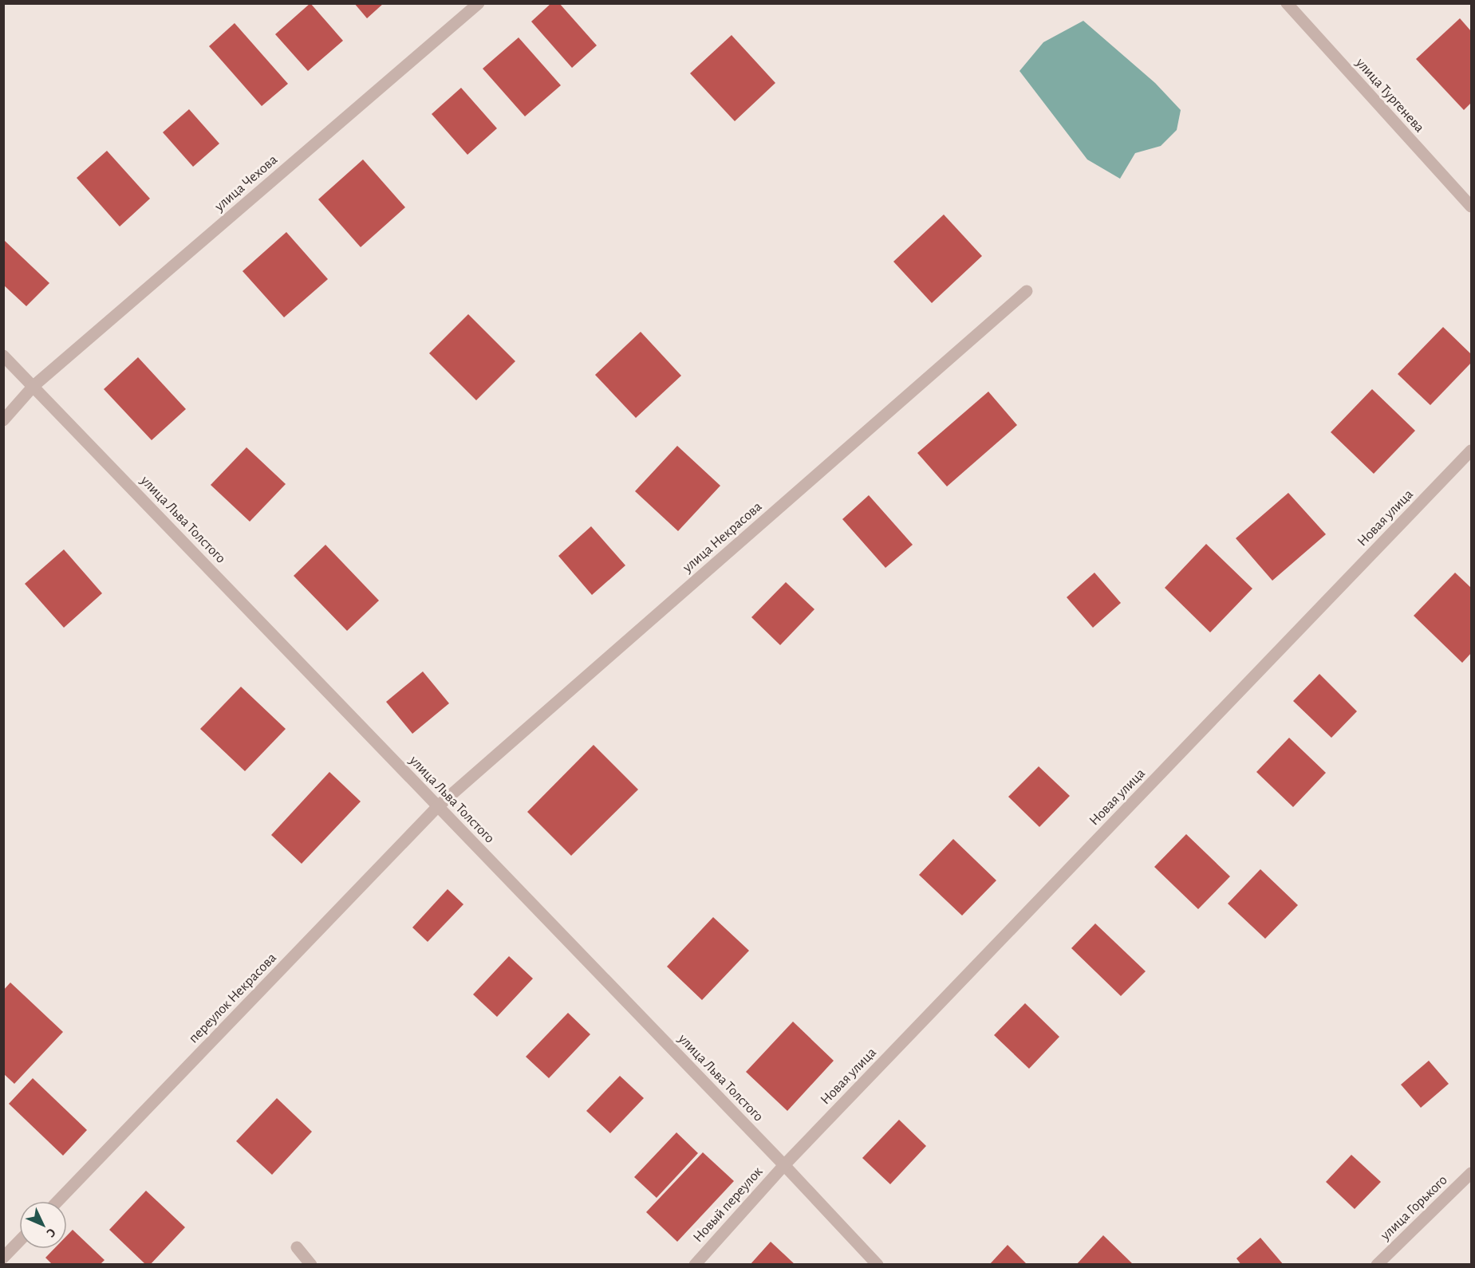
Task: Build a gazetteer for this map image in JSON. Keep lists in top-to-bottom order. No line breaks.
{"streets":{"street":["улица Тургенева","улица Чехова","Новая улица","улица Льва Толстого","улица Некрасова","переулок Некрасова","Новый переулок","улица Горького"]},"crossings":[["улица Чехова","улица Льва Толстого"],["Новая улица","улица Льва Толстого"],["Новая улица","Новый переулок"],["улица Льва Толстого","улица Некрасова"],["улица Льва Толстого","переулок Некрасова"],["улица Льва Толстого","Новый переулок"],["улица Некрасова","переулок Некрасова"]],"north":"bottom right"}
